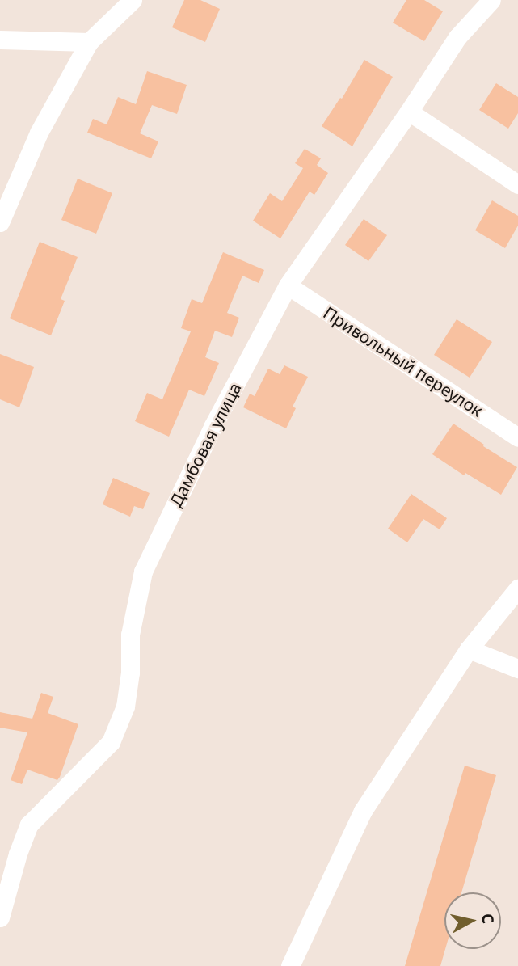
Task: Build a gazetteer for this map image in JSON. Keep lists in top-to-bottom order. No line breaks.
{"streets":{"street":["Привольный переулок","Дамбовая улица"]},"crossings":[["Привольный переулок","Дамбовая улица"]],"north":"right"}
